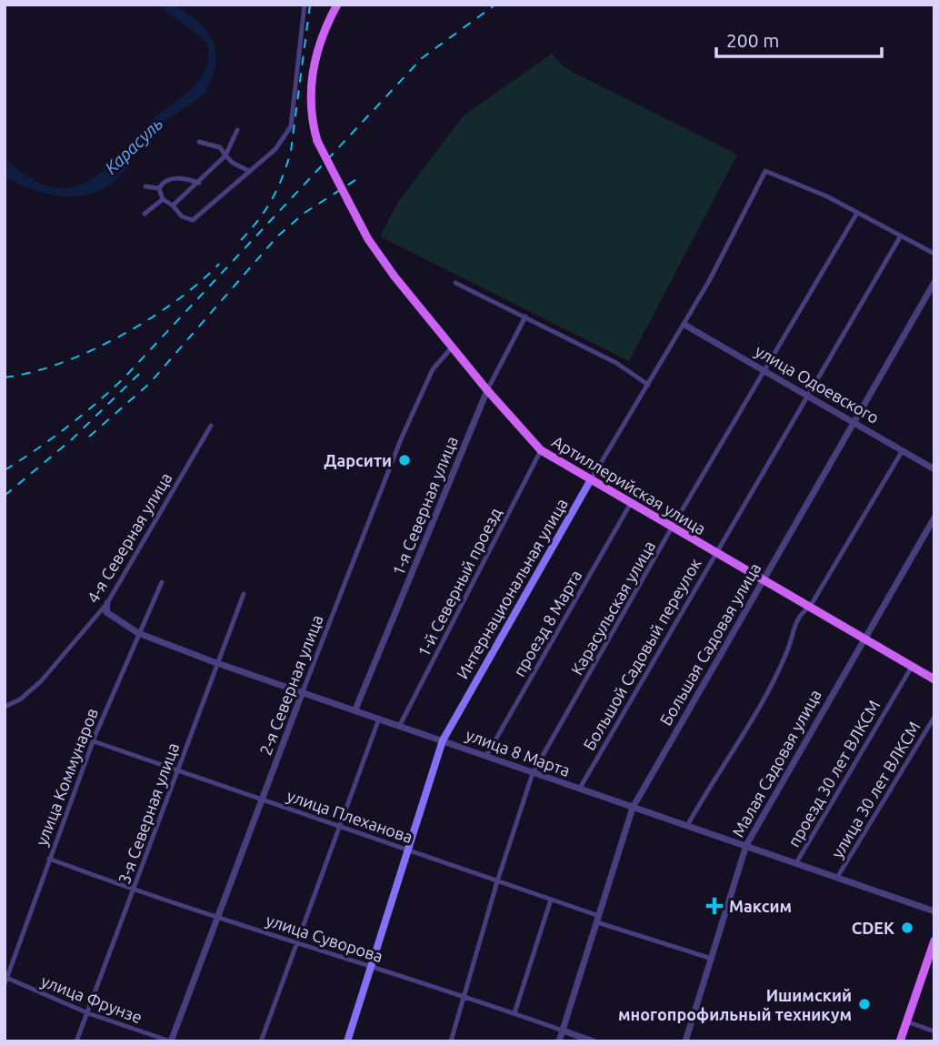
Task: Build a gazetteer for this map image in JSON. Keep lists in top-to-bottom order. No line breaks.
{"streets":{"main road":["Артиллерийская улица","Интернациональная улица"],"street":["улица Одоевского","1-я Северная улица","4-я Северная улица","1-й Северный проезд","Карасульская улица","проезд 8 Марта","Большая Садовая улица","Большой Садовый переулок","2-я Северная улица","улица 8 Марта","Малая Садовая улица","проезд 30 лет ВЛКСМ","улица Коммунаров","улица 30 лет ВЛКСМ","3-я Северная улица","улица Плеханова","улица Суворова","улица Фрунзе"]},"crossings":[["улица Одоевского","Интернациональная улица"],["улица Одоевского","Карасульская улица"],["улица Одоевского","Большая Садовая улица"],["улица Одоевского","Большой Садовый переулок"],["Артиллерийская улица","1-я Северная улица"],["Артиллерийская улица","1-й Северный проезд"],["Артиллерийская улица","Интернациональная улица"],["Артиллерийская улица","Карасульская улица"],["Артиллерийская улица","проезд 8 Марта"],["Артиллерийская улица","Большая Садовая улица"],["Артиллерийская улица","Большой Садовый переулок"],["Артиллерийская улица","2-я Северная улица"],["Артиллерийская улица","Малая Садовая улица"],["Артиллерийская улица","проезд 30 лет ВЛКСМ"],["1-я Северная улица","улица 8 Марта"],["1-й Северный проезд","улица 8 Марта"],["Интернациональная улица","Карасульская улица"],["Интернациональная улица","улица 8 Марта"],["Интернациональная улица","улица Плеханова"],["Интернациональная улица","улица Суворова"],["Карасульская улица","улица 8 Марта"],["Карасульская улица","улица Плеханова"],["Карасульская улица","улица Суворова"],["проезд 8 Марта","улица 8 Марта"],["Большая Садовая улица","улица 8 Марта"],["Большая Садовая улица","улица Плеханова"],["Большая Садовая улица","улица Суворова"],["Большой Садовый переулок","улица 8 Марта"],["2-я Северная улица","улица 8 Марта"],["2-я Северная улица","улица Плеханова"],["2-я Северная улица","улица Суворова"],["2-я Северная улица","улица Фрунзе"],["улица 8 Марта","Малая Садовая улица"],["улица 8 Марта","проезд 30 лет ВЛКСМ"],["улица 8 Марта","улица Коммунаров"],["улица 8 Марта","улица 30 лет ВЛКСМ"],["улица 8 Марта","3-я Северная улица"],["Малая Садовая улица","улица Плеханова"],["улица Коммунаров","улица Плеханова"],["улица Коммунаров","улица Суворова"],["улица Коммунаров","улица Фрунзе"],["3-я Северная улица","улица Плеханова"],["3-я Северная улица","улица Суворова"],["3-я Северная улица","улица Фрунзе"]],"water":["Карасуль"],"places":{"other":["Дарсити","CDEK","Ишимский многопрофильный техникум"],"health":["Максим"]},"scale_bar":"200 m"}
